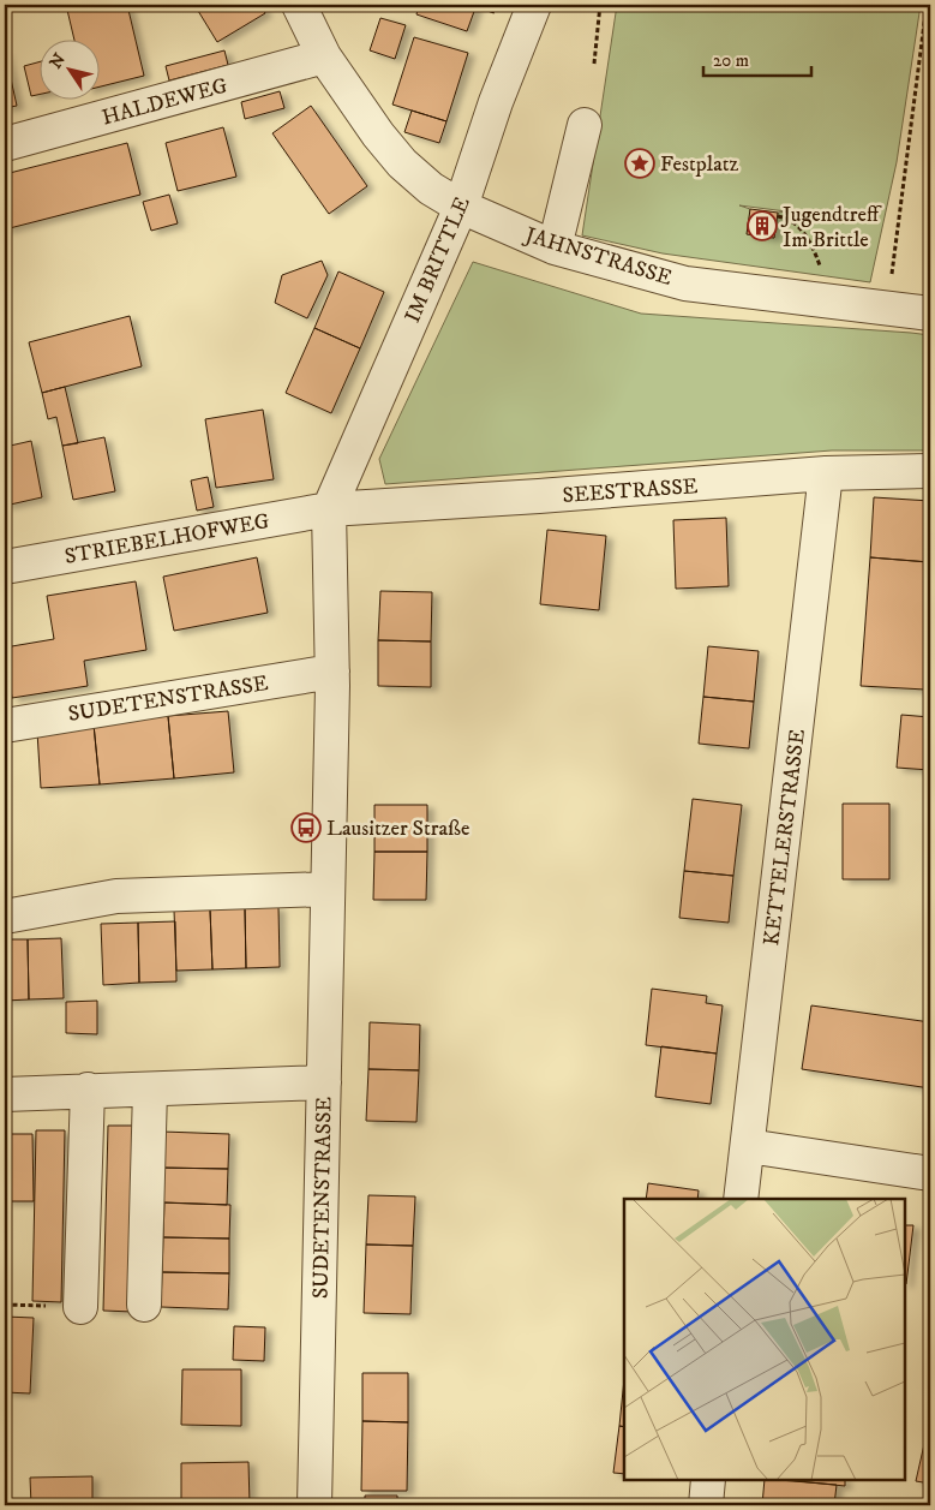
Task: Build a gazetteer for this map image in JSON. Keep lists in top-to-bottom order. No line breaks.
{"streets":{"street":["HALDEWEG","JAHNSTRASSE","IM BRITTLE","SEESTRASSE","STRIEBELHOFWEG","SUDETENSTRASSE","KETTELERSTRASSE"]},"crossings":[["HALDEWEG","JAHNSTRASSE"],["JAHNSTRASSE","IM BRITTLE"],["IM BRITTLE","SEESTRASSE"],["IM BRITTLE","STRIEBELHOFWEG"],["IM BRITTLE","SUDETENSTRASSE"],["SEESTRASSE","STRIEBELHOFWEG"],["SEESTRASSE","SUDETENSTRASSE"],["SEESTRASSE","KETTELERSTRASSE"],["STRIEBELHOFWEG","SUDETENSTRASSE"]],"places":{"place":["Festplatz"],"building":["Jugendtreff Im Brittle"],"bus stop":["Lausitzer Straße"]},"scale_bar":"20 m","north":"top left"}
